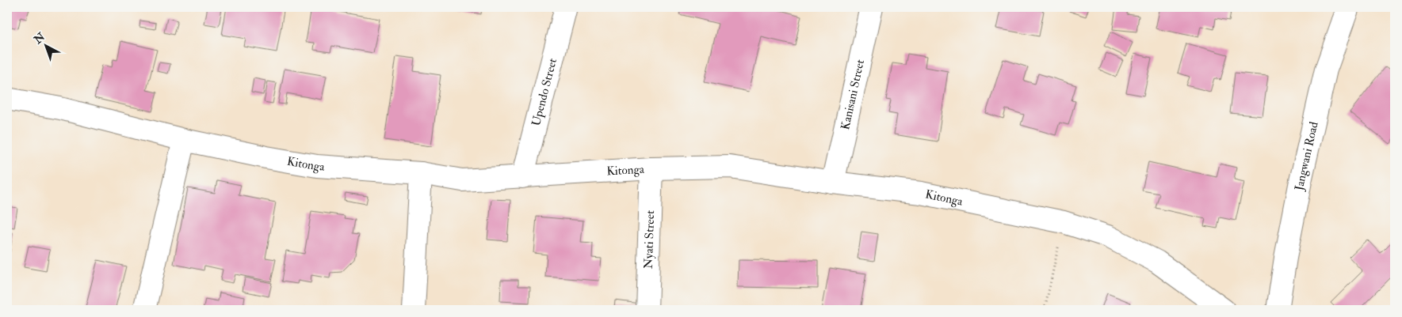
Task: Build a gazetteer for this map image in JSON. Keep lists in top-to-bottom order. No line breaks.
{"streets":{"street":["Upendo Street","Kanisani Street","Jangwani Road","Kitonga","Nyati Street"]},"crossings":[["Upendo Street","Kitonga"],["Kanisani Street","Kitonga"],["Kitonga","Nyati Street"]],"north":"top left"}
